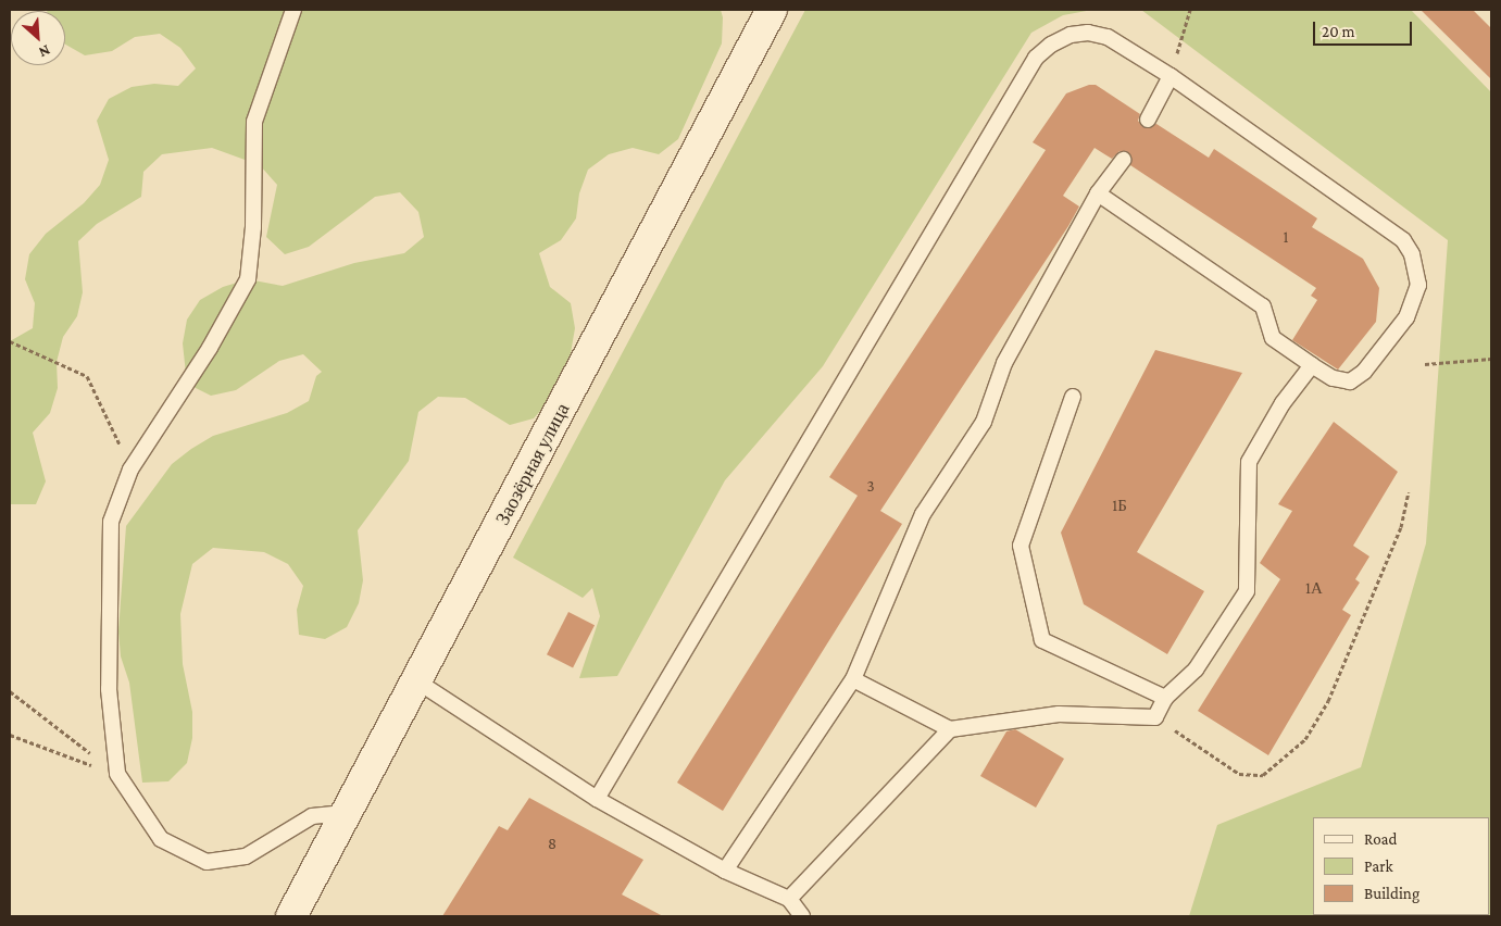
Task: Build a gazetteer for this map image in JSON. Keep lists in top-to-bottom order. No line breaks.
{"streets":{"street":["Заозёрная улица"]},"house_numbers":["1","3","1Б","1А","8"],"legend":["Road","Park","Building"],"scale_bar":"20 m","north":"bottom right"}
